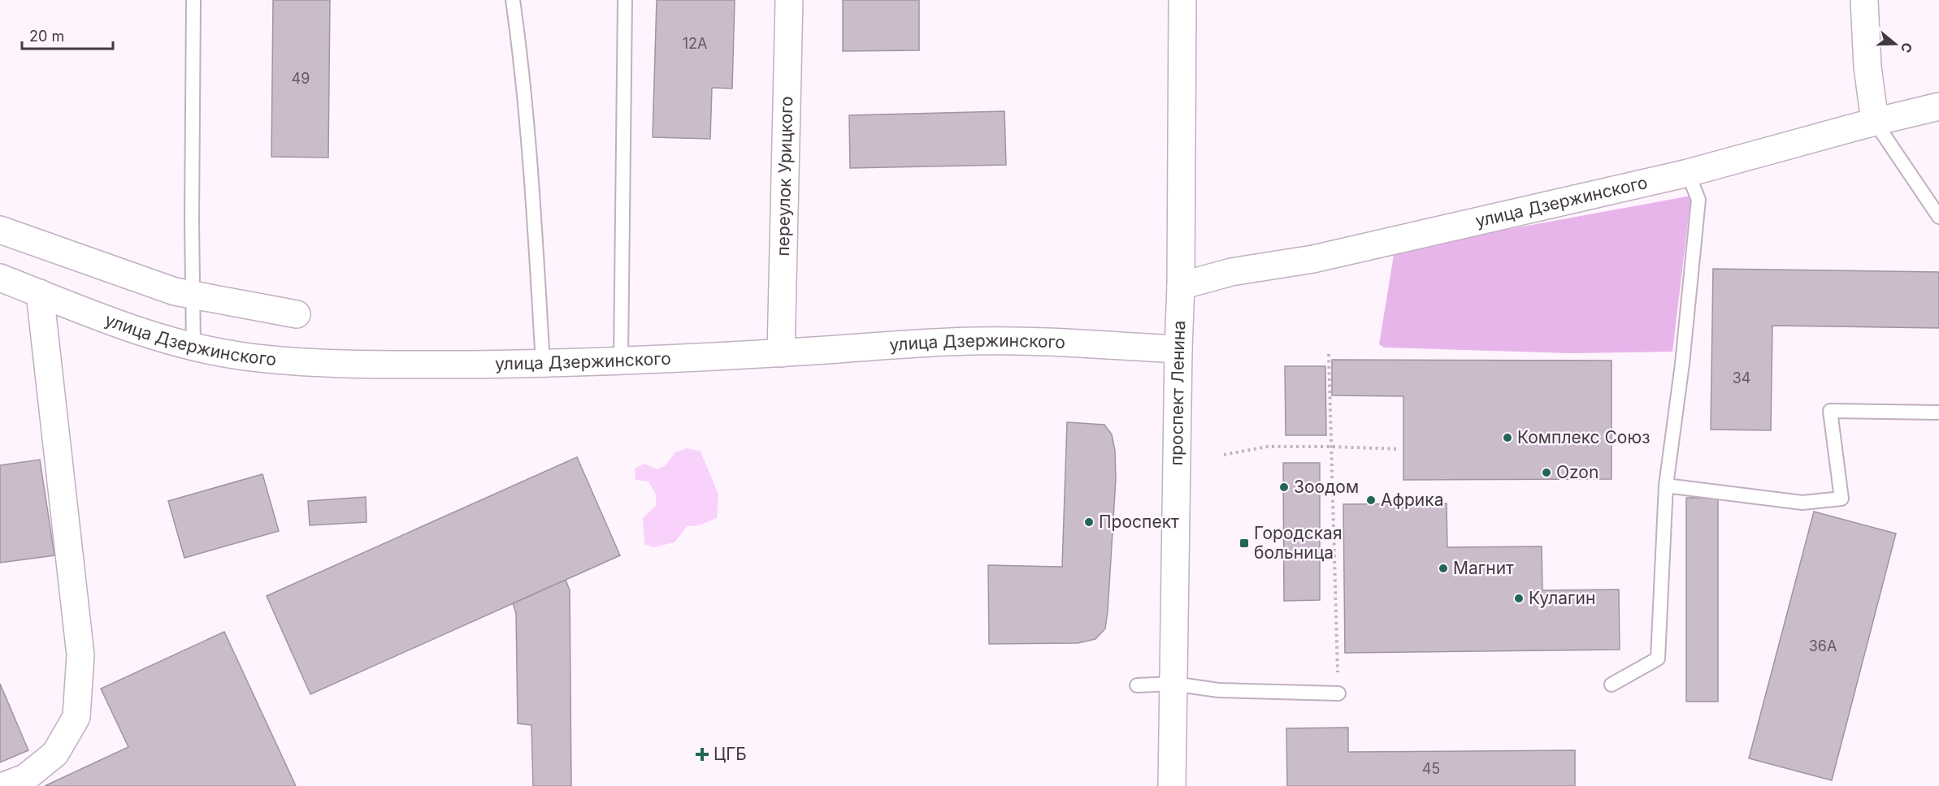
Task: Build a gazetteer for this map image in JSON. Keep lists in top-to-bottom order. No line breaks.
{"streets":{"street":["переулок Урицкого","улица Дзержинского","проспект Ленина"]},"crossings":[["переулок Урицкого","улица Дзержинского"],["улица Дзержинского","проспект Ленина"]],"places":{"other":["Комплекс Союз","Ozon","Зоодом","Африка","Проспект","Магнит","Кулагин"],"transit":["Городская больница"],"health":["ЦГБ"]},"house_numbers":["12А","49","34","36А","45"],"scale_bar":"20 m","north":"right"}
